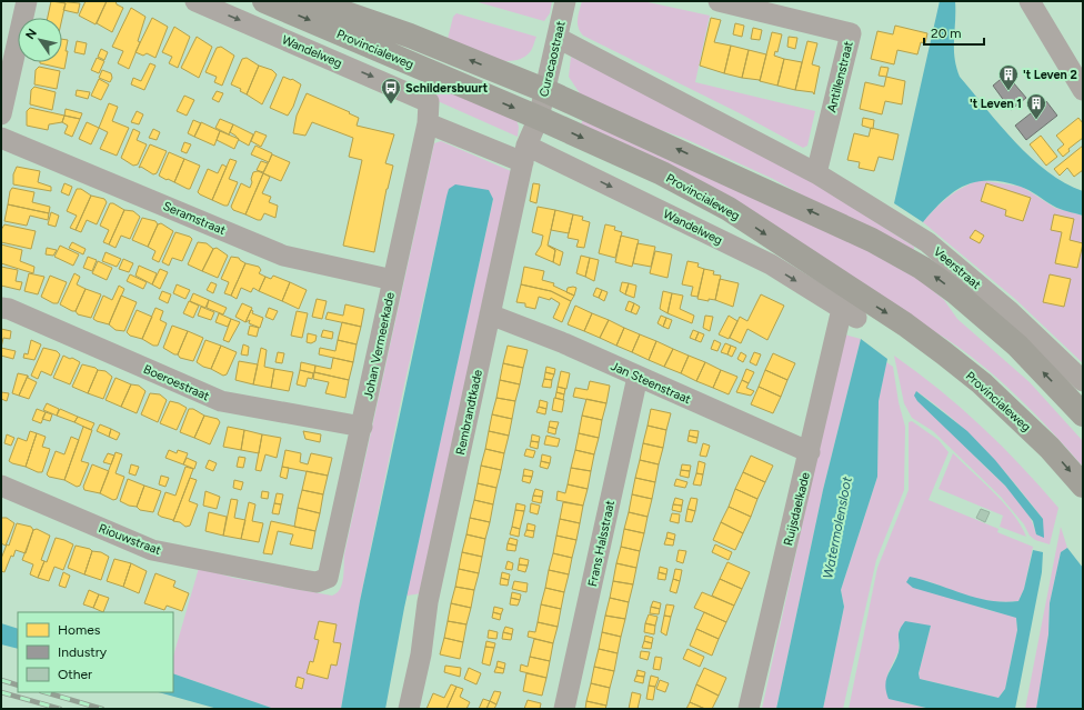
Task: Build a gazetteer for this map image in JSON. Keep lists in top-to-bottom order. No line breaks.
{"streets":{"main road":["Provincialeweg"],"street":["Wandelweg","Curacaostraat","Antillenstraat","Seramstraat","Veerstraat","Johan Vermeerkade","Boeroestraat","Jan Steenstraat","Rembrandtkade","Ruijsdaelkade","Riouwstraat","Frans Halsstraat"]},"crossings":[["Provincialeweg","Curacaostraat"],["Provincialeweg","Rembrandtkade"],["Wandelweg","Johan Vermeerkade"],["Wandelweg","Rembrandtkade"],["Wandelweg","Ruijsdaelkade"],["Curacaostraat","Rembrandtkade"],["Antillenstraat","Veerstraat"],["Seramstraat","Johan Vermeerkade"],["Johan Vermeerkade","Boeroestraat"],["Johan Vermeerkade","Riouwstraat"],["Jan Steenstraat","Rembrandtkade"],["Jan Steenstraat","Ruijsdaelkade"],["Jan Steenstraat","Frans Halsstraat"]],"water":["Watermolensloot"],"places":{"building":["'t Leven 2","'t Leven 1"],"bus stop":["Schildersbuurt"]},"legend":["Homes","Industry","Other"],"scale_bar":"20 m","north":"top left"}
